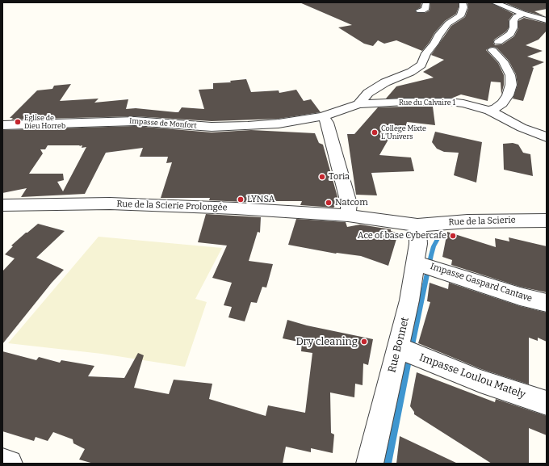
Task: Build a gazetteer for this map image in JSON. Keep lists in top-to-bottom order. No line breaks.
{"streets":{"street":["Rue du Calvaire 1","Impasse de Monfort","Rue de la Scierie Prolongée","Rue de la Scierie","Impasse Gaspard Cantave","Rue Bonnet","Impasse Loulou Mately"]},"crossings":[["Rue du Calvaire 1","Impasse de Monfort"],["Rue de la Scierie Prolongée","Rue de la Scierie"],["Rue de la Scierie Prolongée","Rue Bonnet"],["Rue de la Scierie","Rue Bonnet"],["Impasse Gaspard Cantave","Rue Bonnet"],["Rue Bonnet","Impasse Loulou Mately"]],"places":["Eglise de Dieu Horreb","College Mixte L'Univers","Toria","LYNSA","Natcom","Ace of base Cybercafe","Dry cleaning"]}
